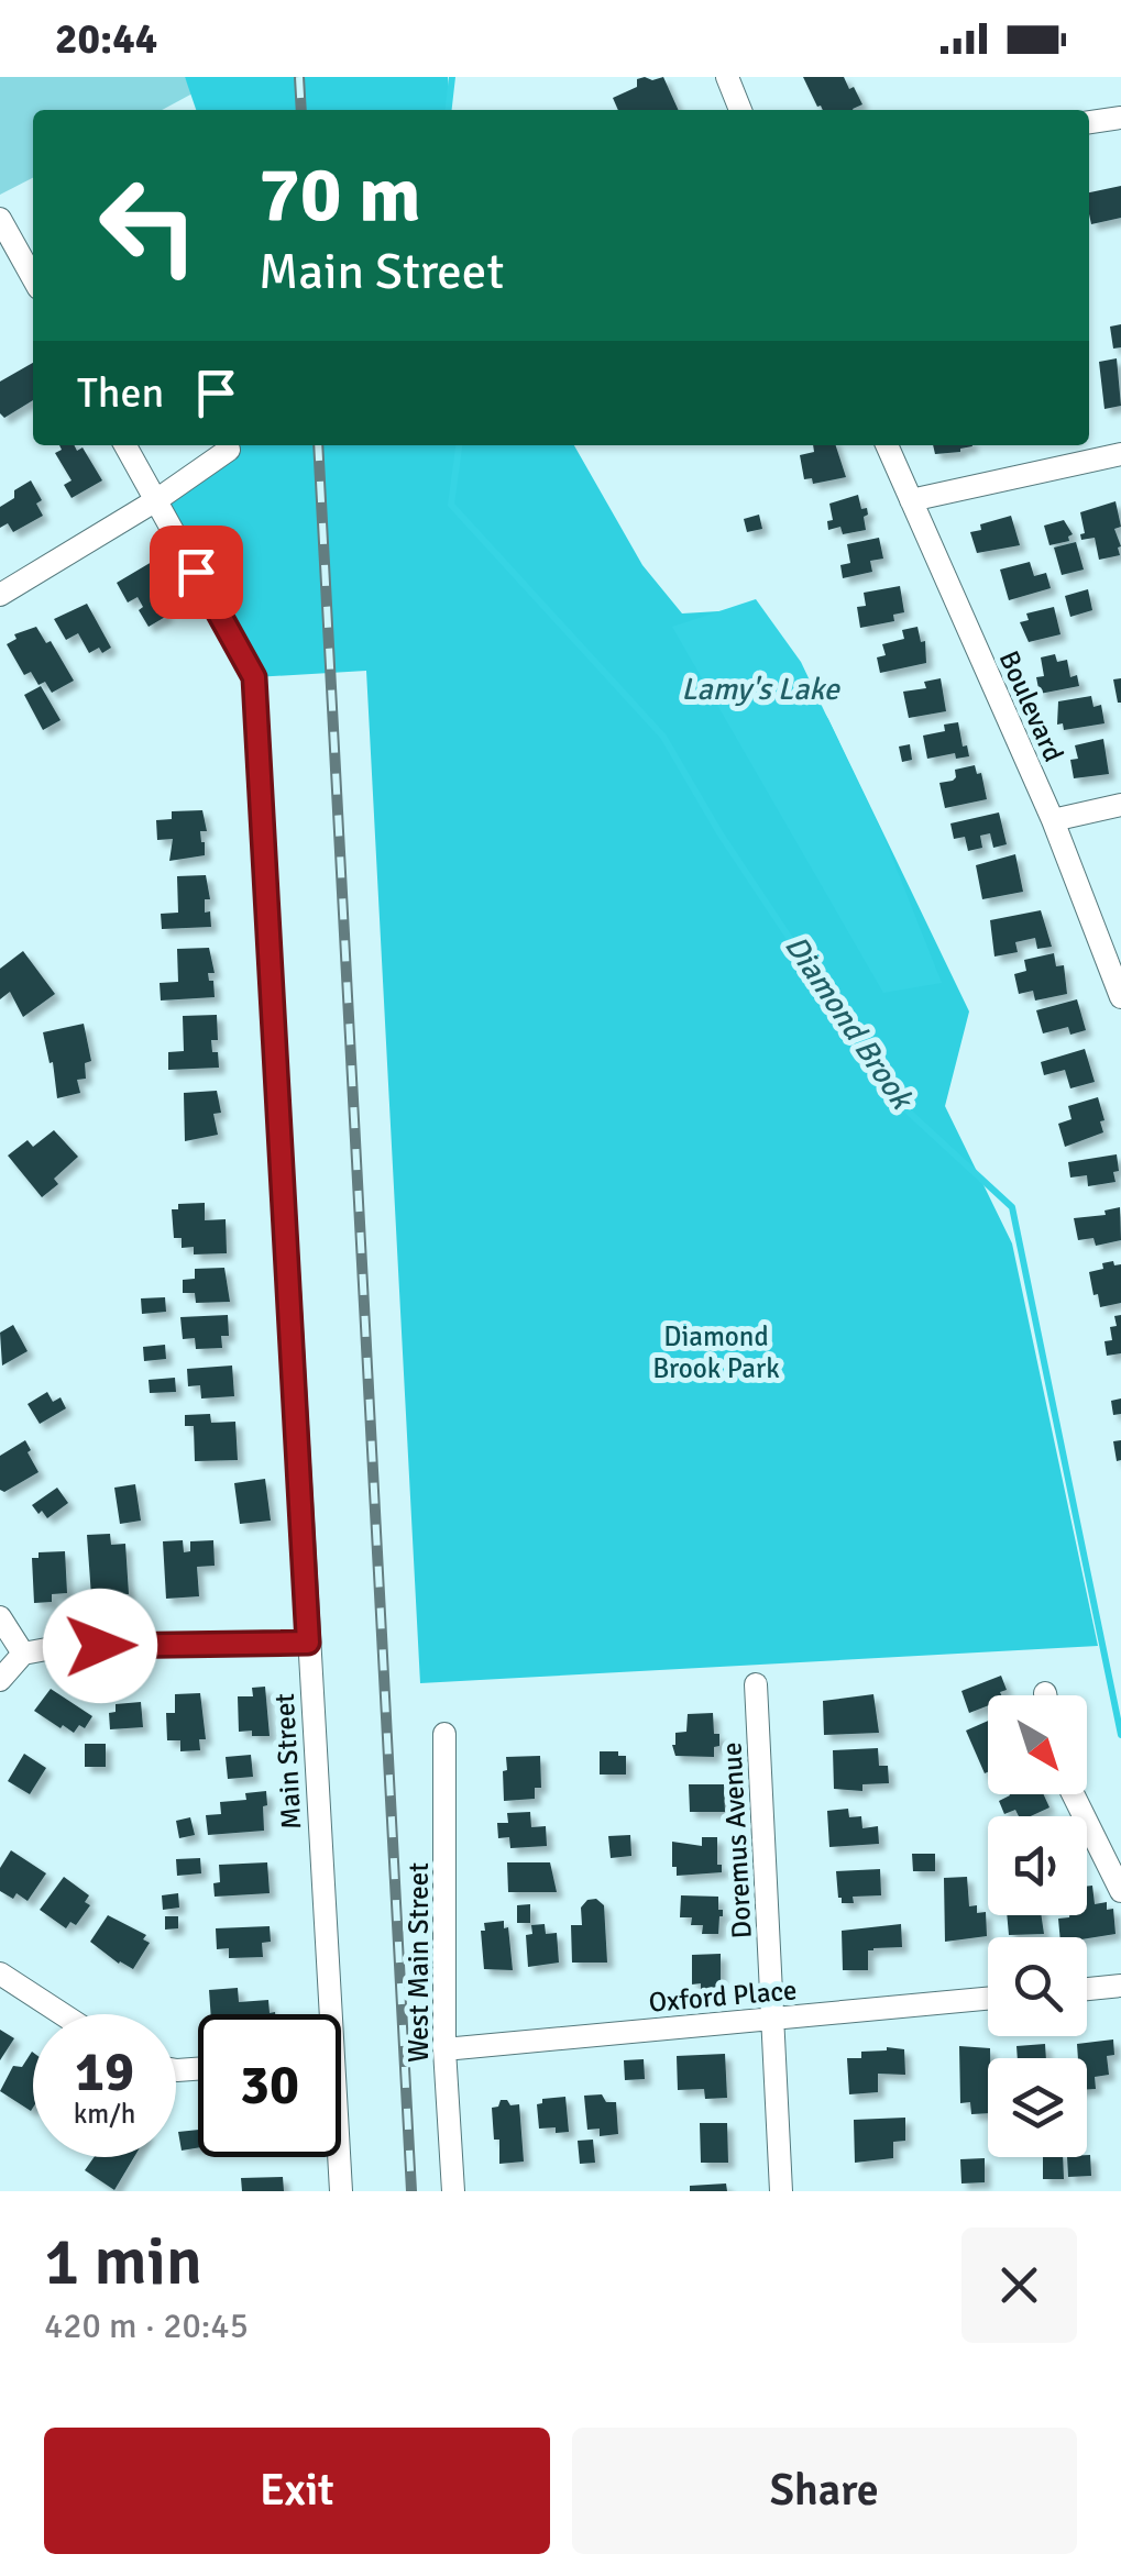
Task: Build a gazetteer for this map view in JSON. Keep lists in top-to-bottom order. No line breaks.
{"streets":{"street":["Boulevard","Main Street","Doremus Avenue","West Main Street","Oxford Place"]},"crossings":[["Doremus Avenue","Oxford Place"],["West Main Street","Oxford Place"]],"water":["Lamy's Lake","Diamond Brook"],"parks":["Diamond Brook Park"],"north":"bottom right","page":{"status":"20:44","turn":["70 m","Main Street"],"then":"Then","speed":"19 km/h","limit":"30","heading":["1 min","420 m · 20:45"],"buttons":["Exit","Share"]}}
